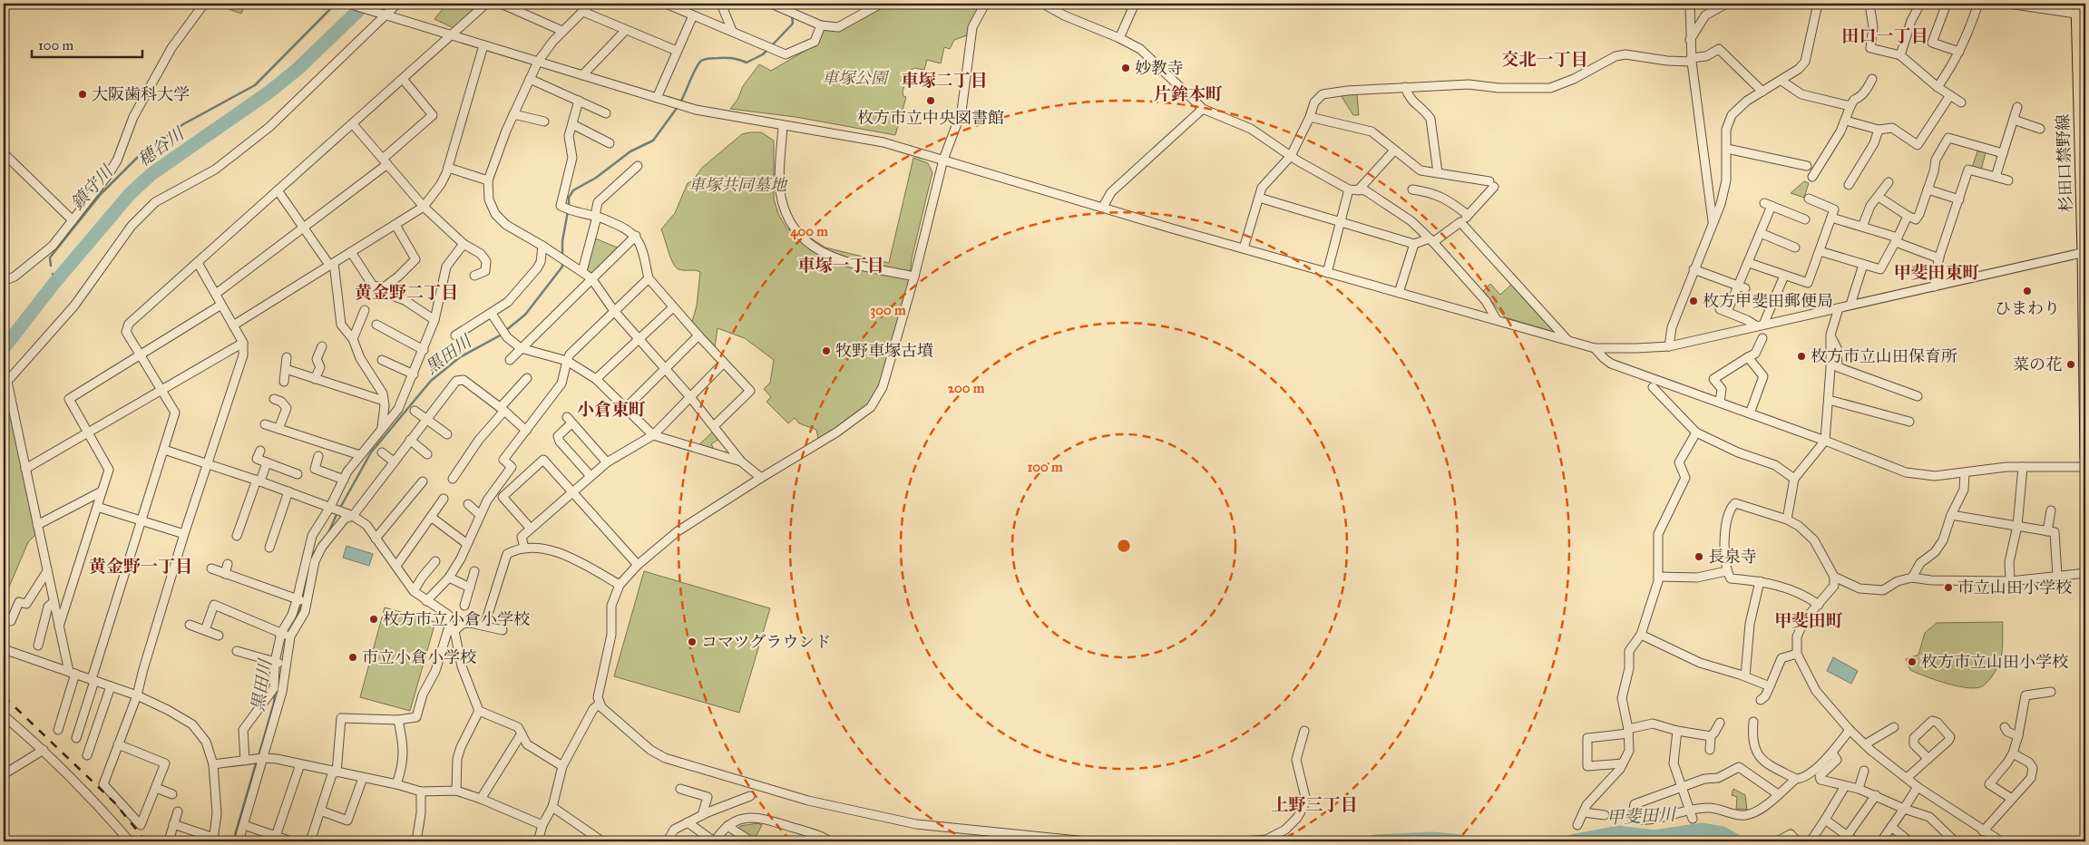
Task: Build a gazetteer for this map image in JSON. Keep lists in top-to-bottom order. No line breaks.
{"streets":{"main road":["杉田口禁野線"]},"districts":["田口一丁目","交北一丁目","車塚二丁目","片鉾本町","車塚一丁目","甲斐田東町","黄金野二丁目","小倉東町","黄金野一丁目","甲斐田町","上野三丁目"],"water":["穂谷川","鎮守川","黒田川","甲斐田川"],"parks":["車塚公園","車塚共同墓地"],"places":["妙教寺","大阪歯科大学","枚方市立中央図書館","ひまわり","枚方甲斐田郵便局","牧野車塚古墳","枚方市立山田保育所","菜の花","長泉寺","市立山田小学校","枚方市立小倉小学校","コマツグラウンド","市立小倉小学校","枚方市立山田小学校"],"scale_bar":"100 m","rings":["400 m","300 m","200 m","100 m"]}
